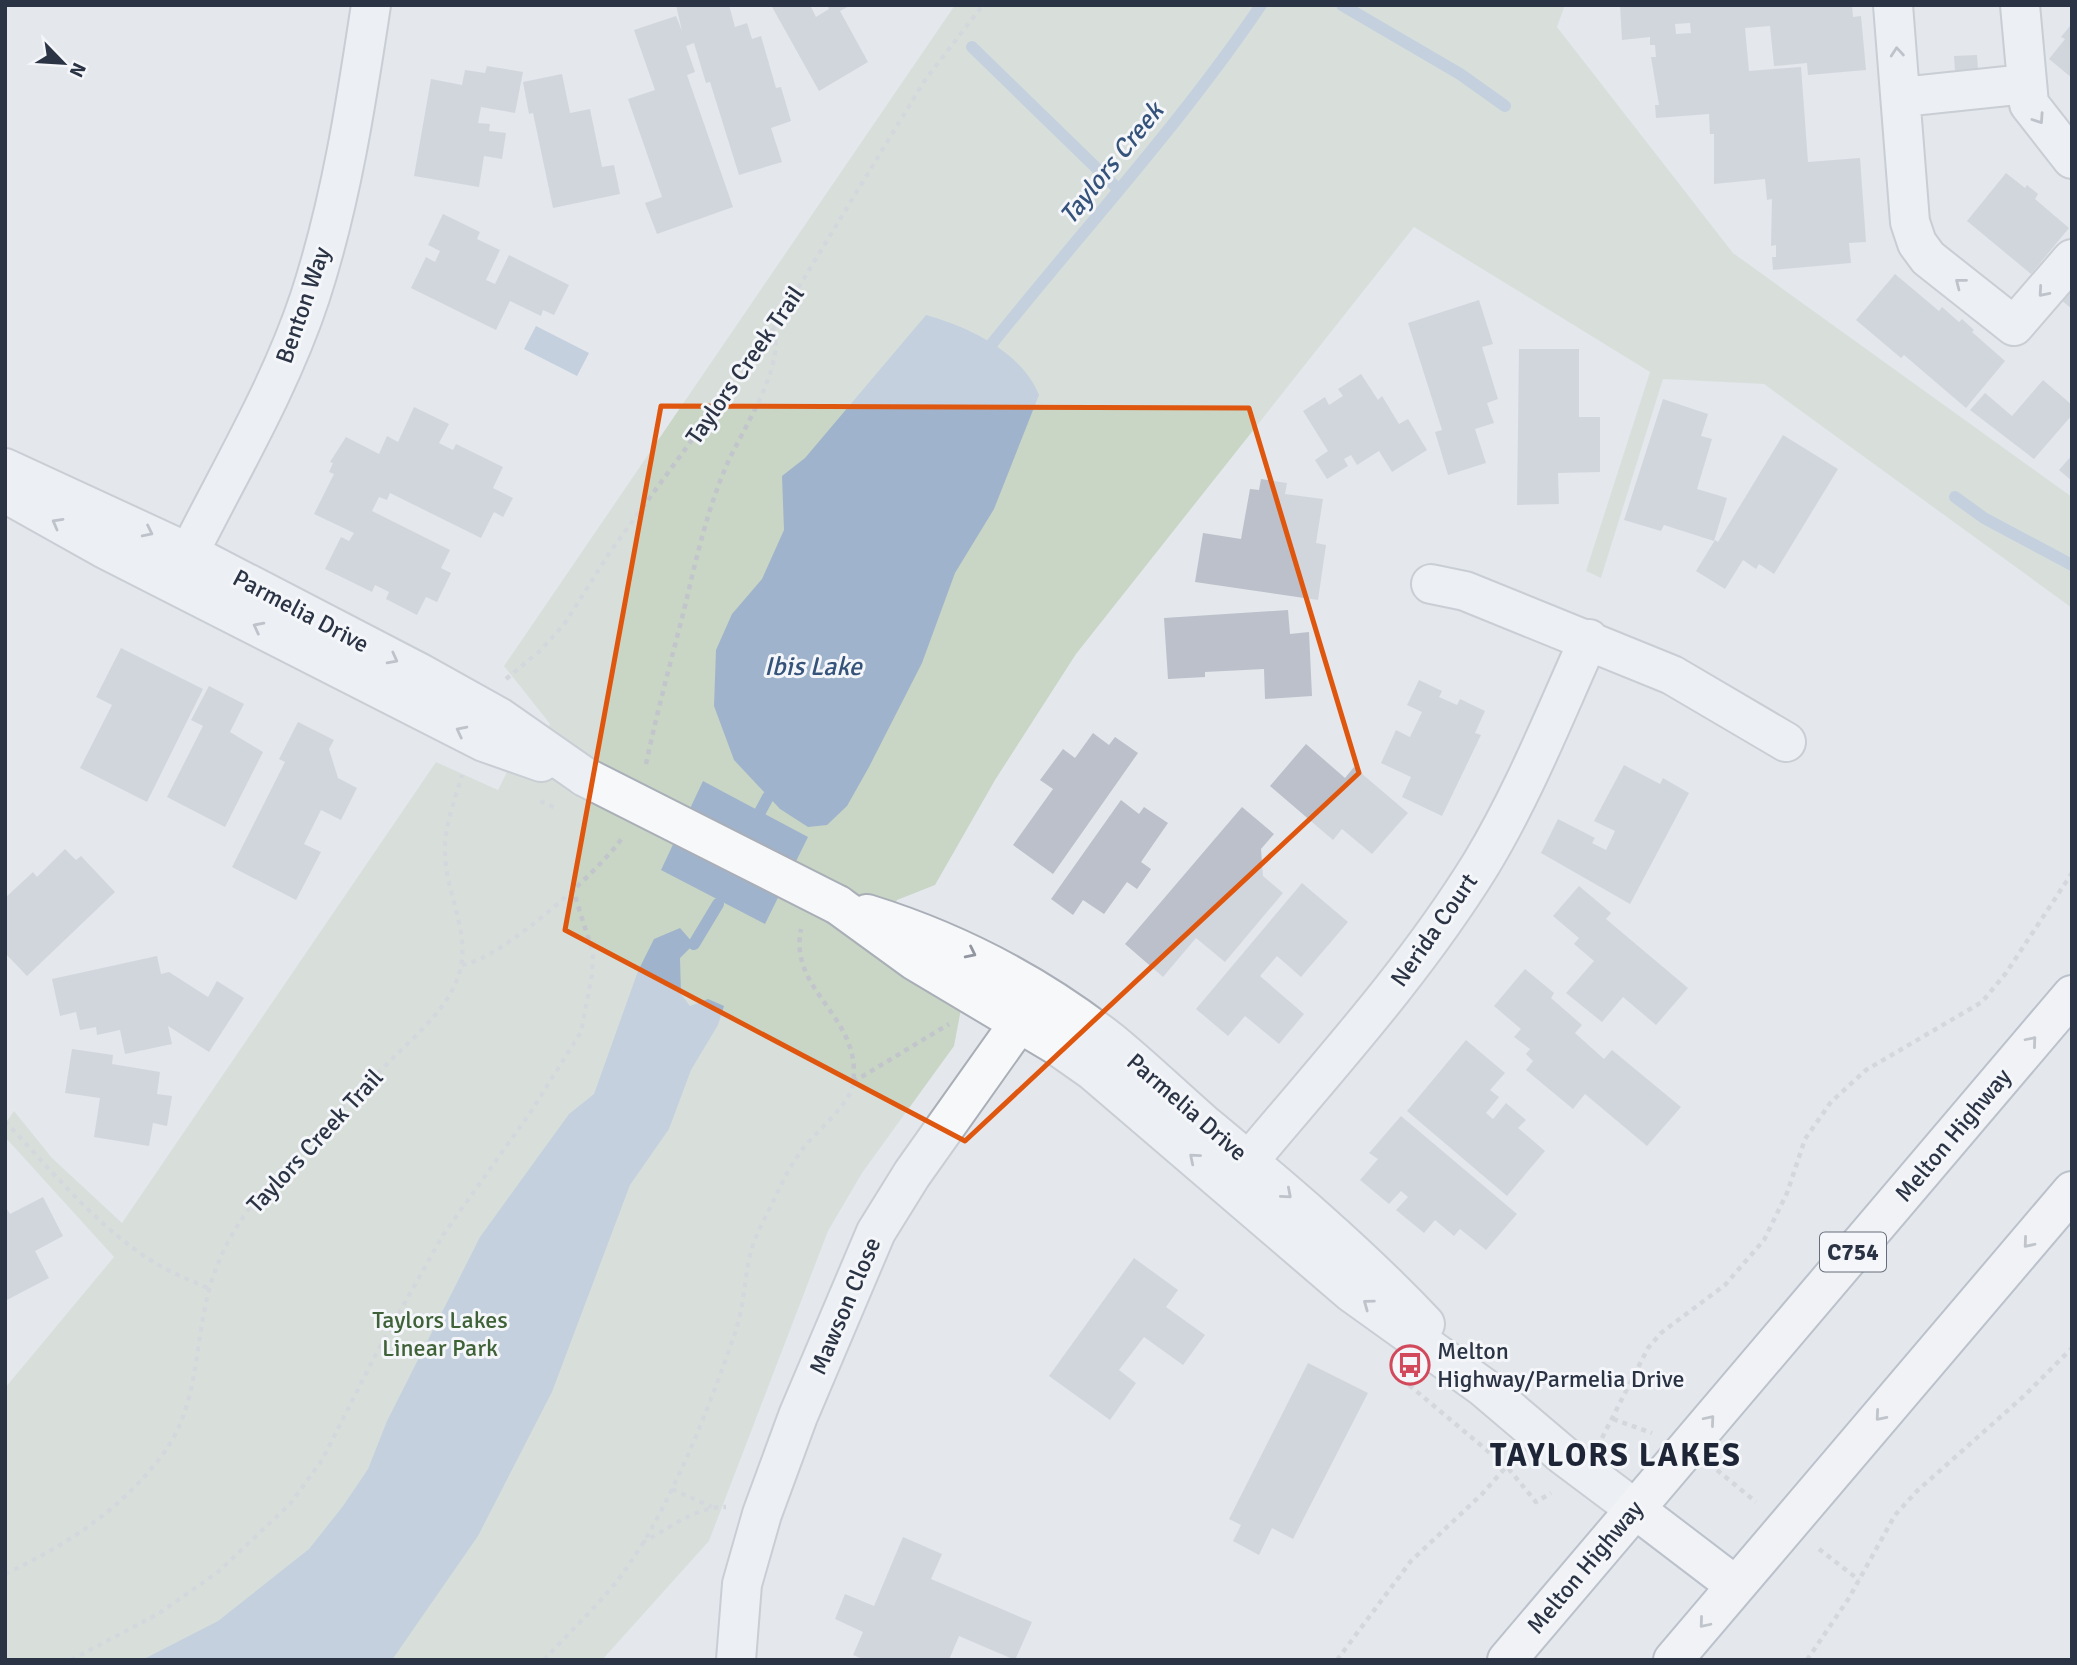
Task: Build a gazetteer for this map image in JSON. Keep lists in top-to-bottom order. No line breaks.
{"streets":{"highway":["Parmelia Drive","Melton Highway","C754"],"street":["Benton Way","Nerida Court","Mawson Close"],"path":["Taylors Creek Trail"]},"crossings":[["Benton Way","Parmelia Drive"],["Taylors Creek Trail","Parmelia Drive"],["Parmelia Drive","Nerida Court"],["Parmelia Drive","Melton Highway"],["Parmelia Drive","Mawson Close"]],"districts":["TAYLORS LAKES"],"water":["Taylors Creek","Ibis Lake"],"parks":["Taylors Lakes Linear Park"],"places":{"bus stop":["Melton Highway/Parmelia Drive"]},"north":"bottom right"}
